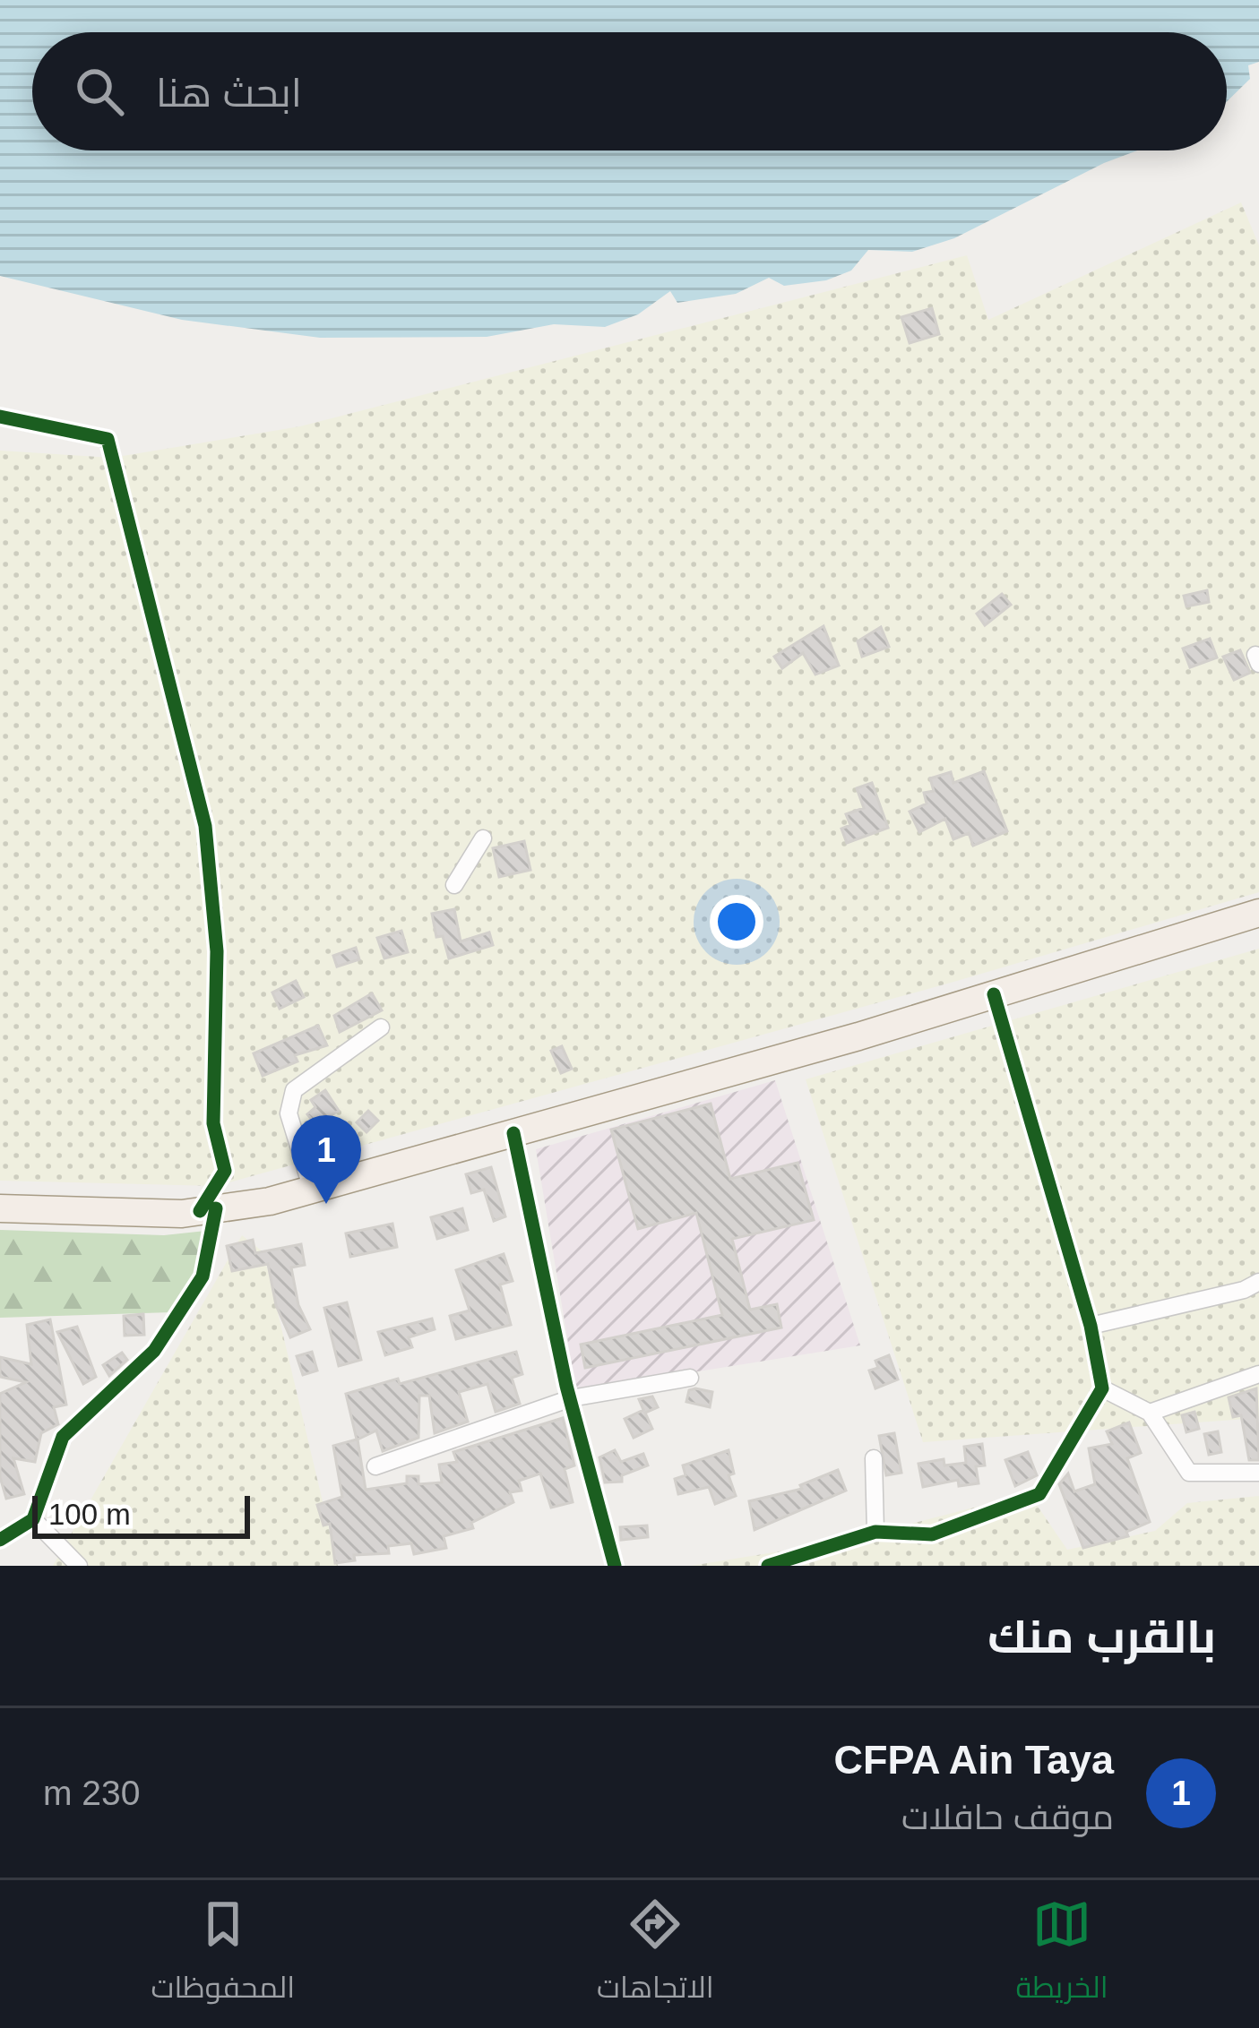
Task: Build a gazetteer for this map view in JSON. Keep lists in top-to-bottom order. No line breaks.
{"scale_bar":"100 m","page":{"search":"ابحث هنا","pins":"1","scale":"100 m","heading":"بالقرب منك","list":[{"mark":"1","name":"CFPA Ain Taya","note":"موقف حافلات","value":"230 m"}],"nav":["الخريطة","الاتجاهات","المحفوظات"]}}
